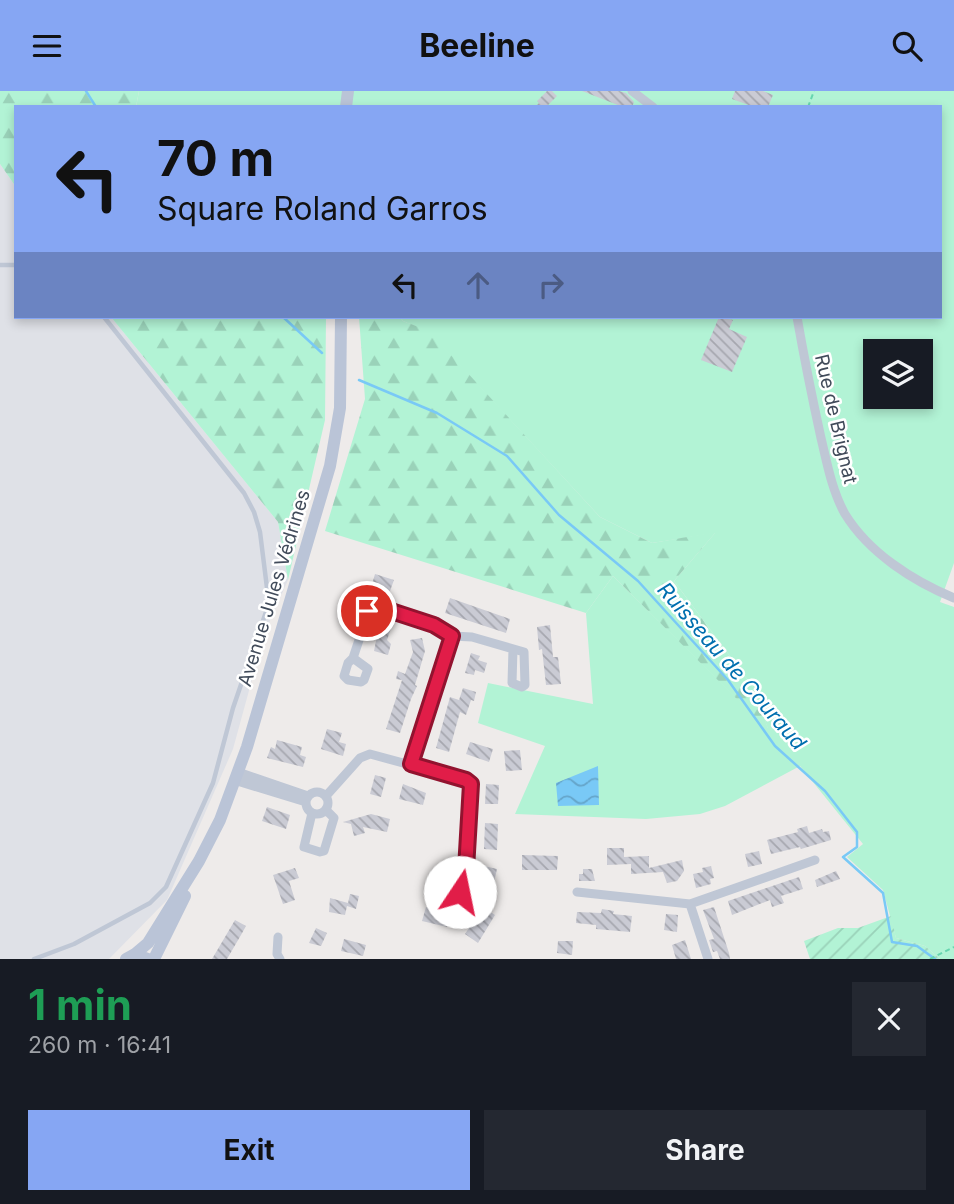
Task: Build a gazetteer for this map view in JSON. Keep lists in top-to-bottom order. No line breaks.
{"streets":{"main road":["Avenue Jules Védrines"],"street":["Rue de Brignat"]},"water":["Ruisseau de Couraud"],"page":{"header":"Beeline","turn":["70 m","Square Roland Garros"],"heading":["1 min","260 m · 16:41"],"buttons":["Exit","Share"]}}
